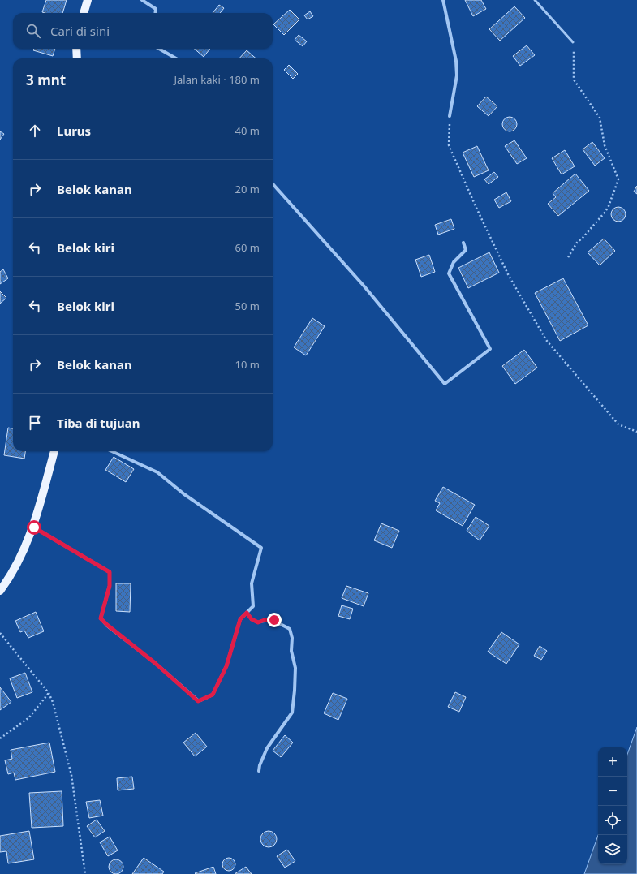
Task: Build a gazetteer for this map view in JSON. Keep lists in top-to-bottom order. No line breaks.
{"page":{"search":"Cari di sini","heading":["3 mnt","Jalan kaki · 180 m"],"list":[["Lurus","40 m"],["Belok kanan","20 m"],["Belok kiri","60 m"],["Belok kiri","50 m"],["Belok kanan","10 m"],"Tiba di tujuan"],"map_buttons":["+","−"]}}
